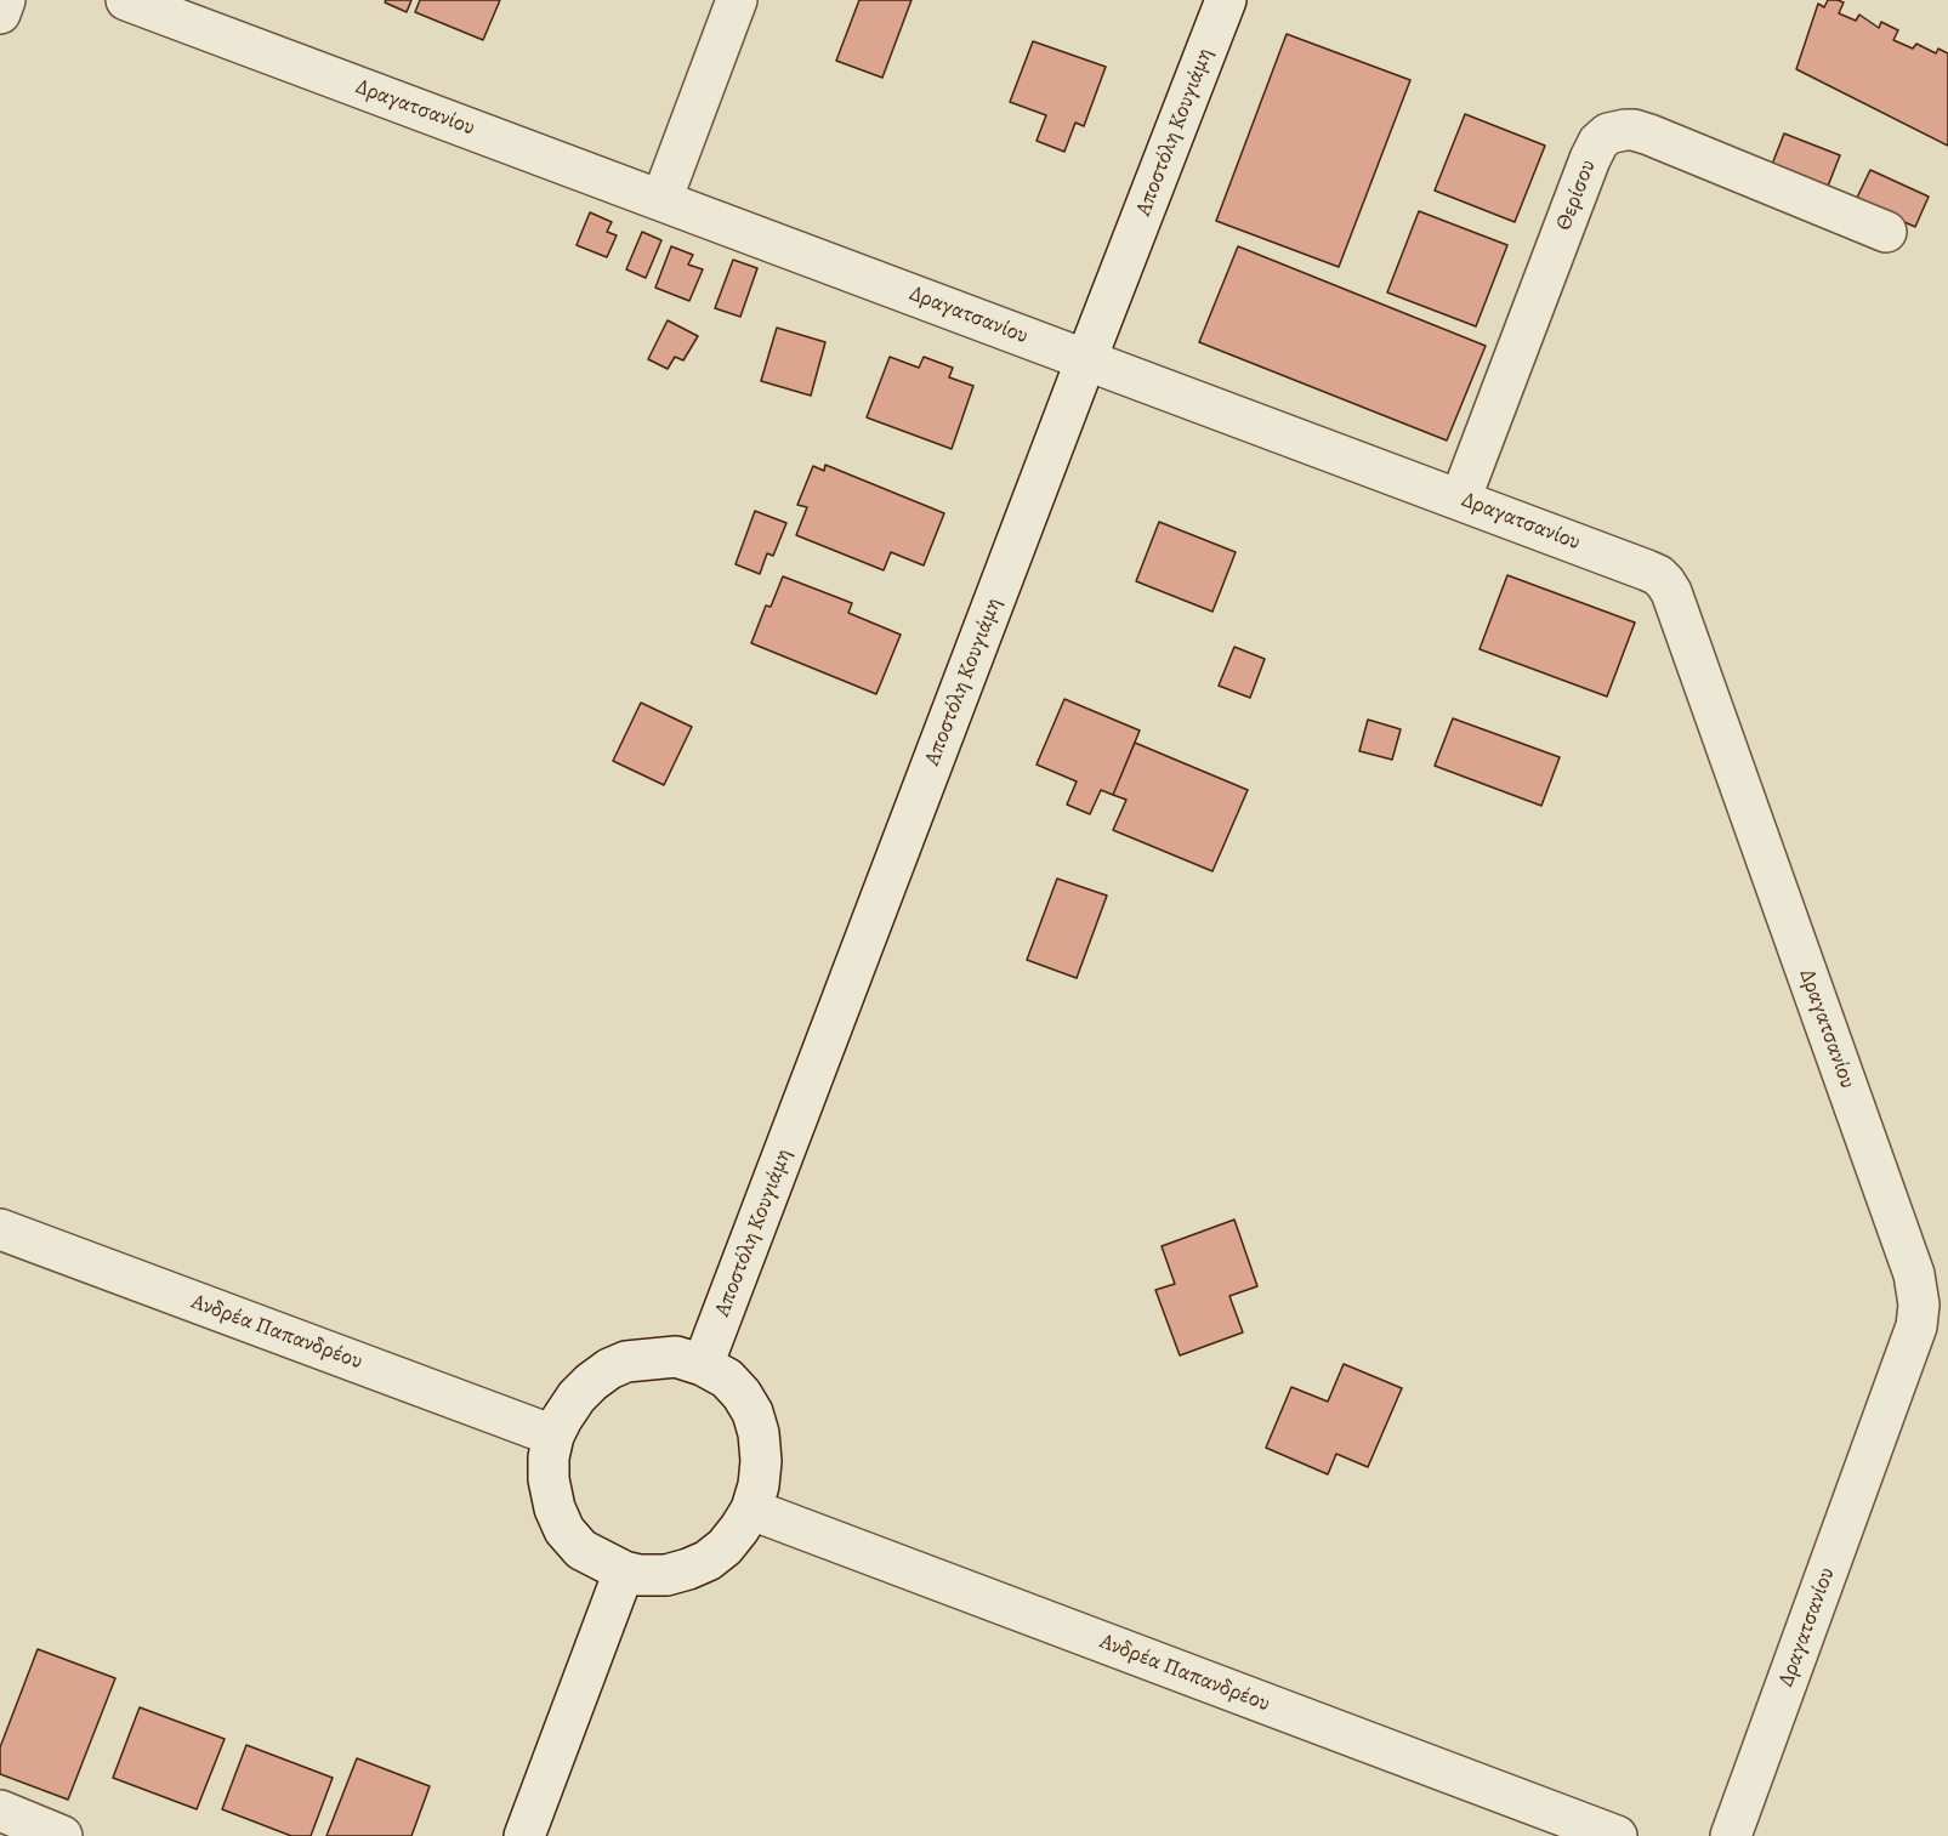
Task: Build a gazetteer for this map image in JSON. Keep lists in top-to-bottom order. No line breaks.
{"streets":{"street":["Δραγατσανίου","Αποστόλη Κουγιάμη","Θερίσου","Ανδρέα Παπανδρέου"]},"crossings":[["Δραγατσανίου","Αποστόλη Κουγιάμη"],["Δραγατσανίου","Θερίσου"],["Αποστόλη Κουγιάμη","Ανδρέα Παπανδρέου"]]}
